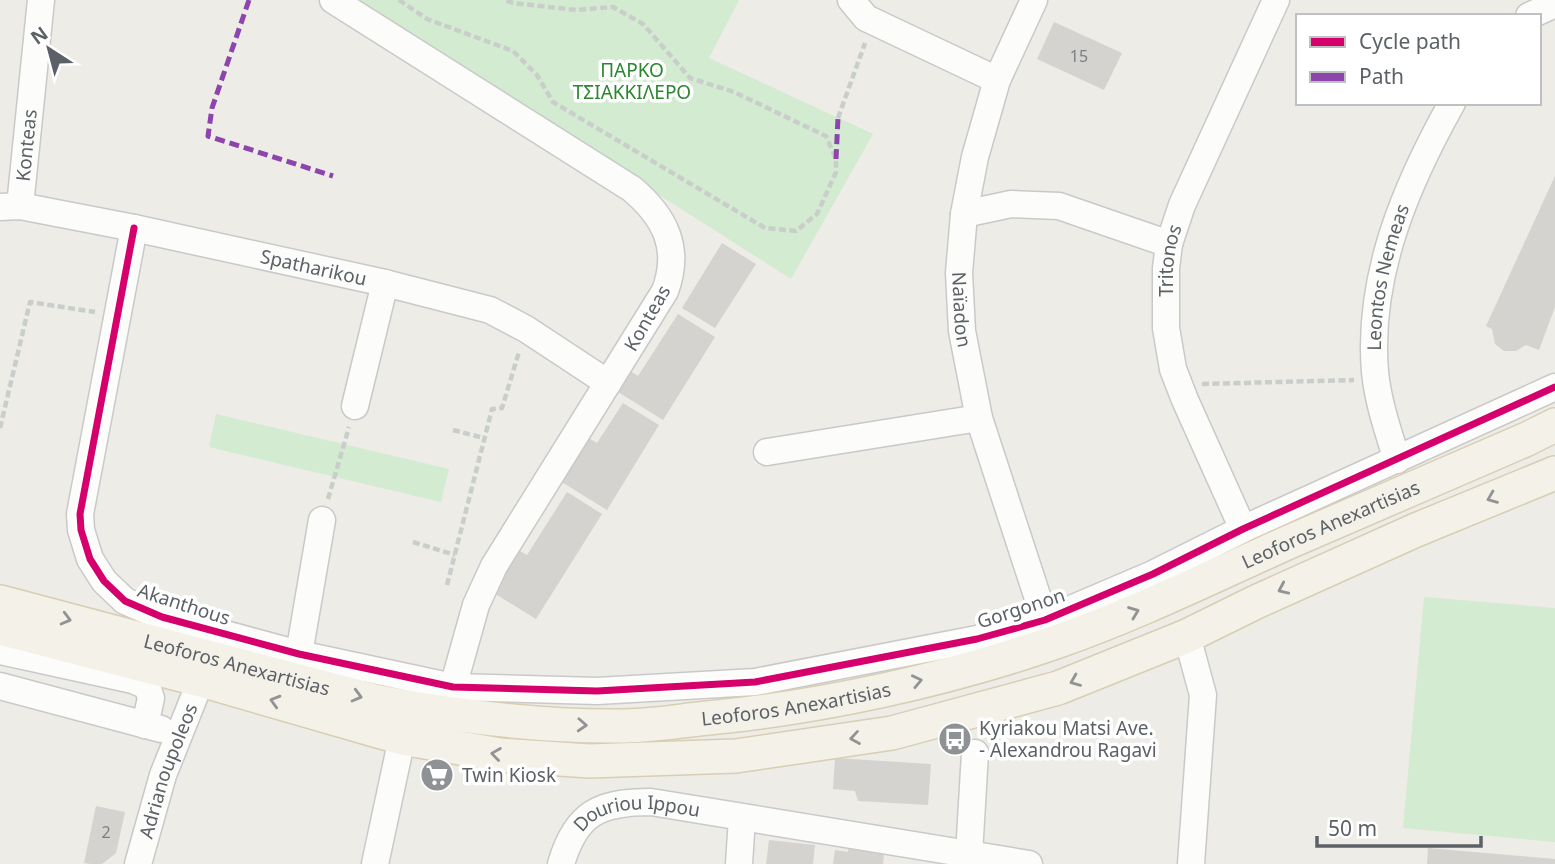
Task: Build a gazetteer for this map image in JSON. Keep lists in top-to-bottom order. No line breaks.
{"streets":{"main road":["Leoforos Anexartisias"],"street":["Konteas","Tritonos","Spatharikou","Leontos Nemeas","Naïadon","Akanthous","Gorgonon","Adrianoupoleos","Douriou Ippou"]},"crossings":[["Konteas","Spatharikou"],["Konteas","Akanthous"],["Konteas","Gorgonon"],["Tritonos","Gorgonon"],["Spatharikou","Akanthous"],["Leontos Nemeas","Gorgonon"],["Naïadon","Gorgonon"],["Leoforos Anexartisias","Adrianoupoleos"],["Akanthous","Gorgonon"]],"parks":["ΠΑΡΚΟ ΤΣΙΑΚΚΙΛΕΡΟ"],"places":{"bus stop":["Kyriakou Matsi Ave. - Alexandrou Ragavi"],"supermarket":["Twin Kiosk"]},"house_numbers":["15","2"],"legend":["Cycle path","Path"],"scale_bar":"50 m","north":"top left"}
